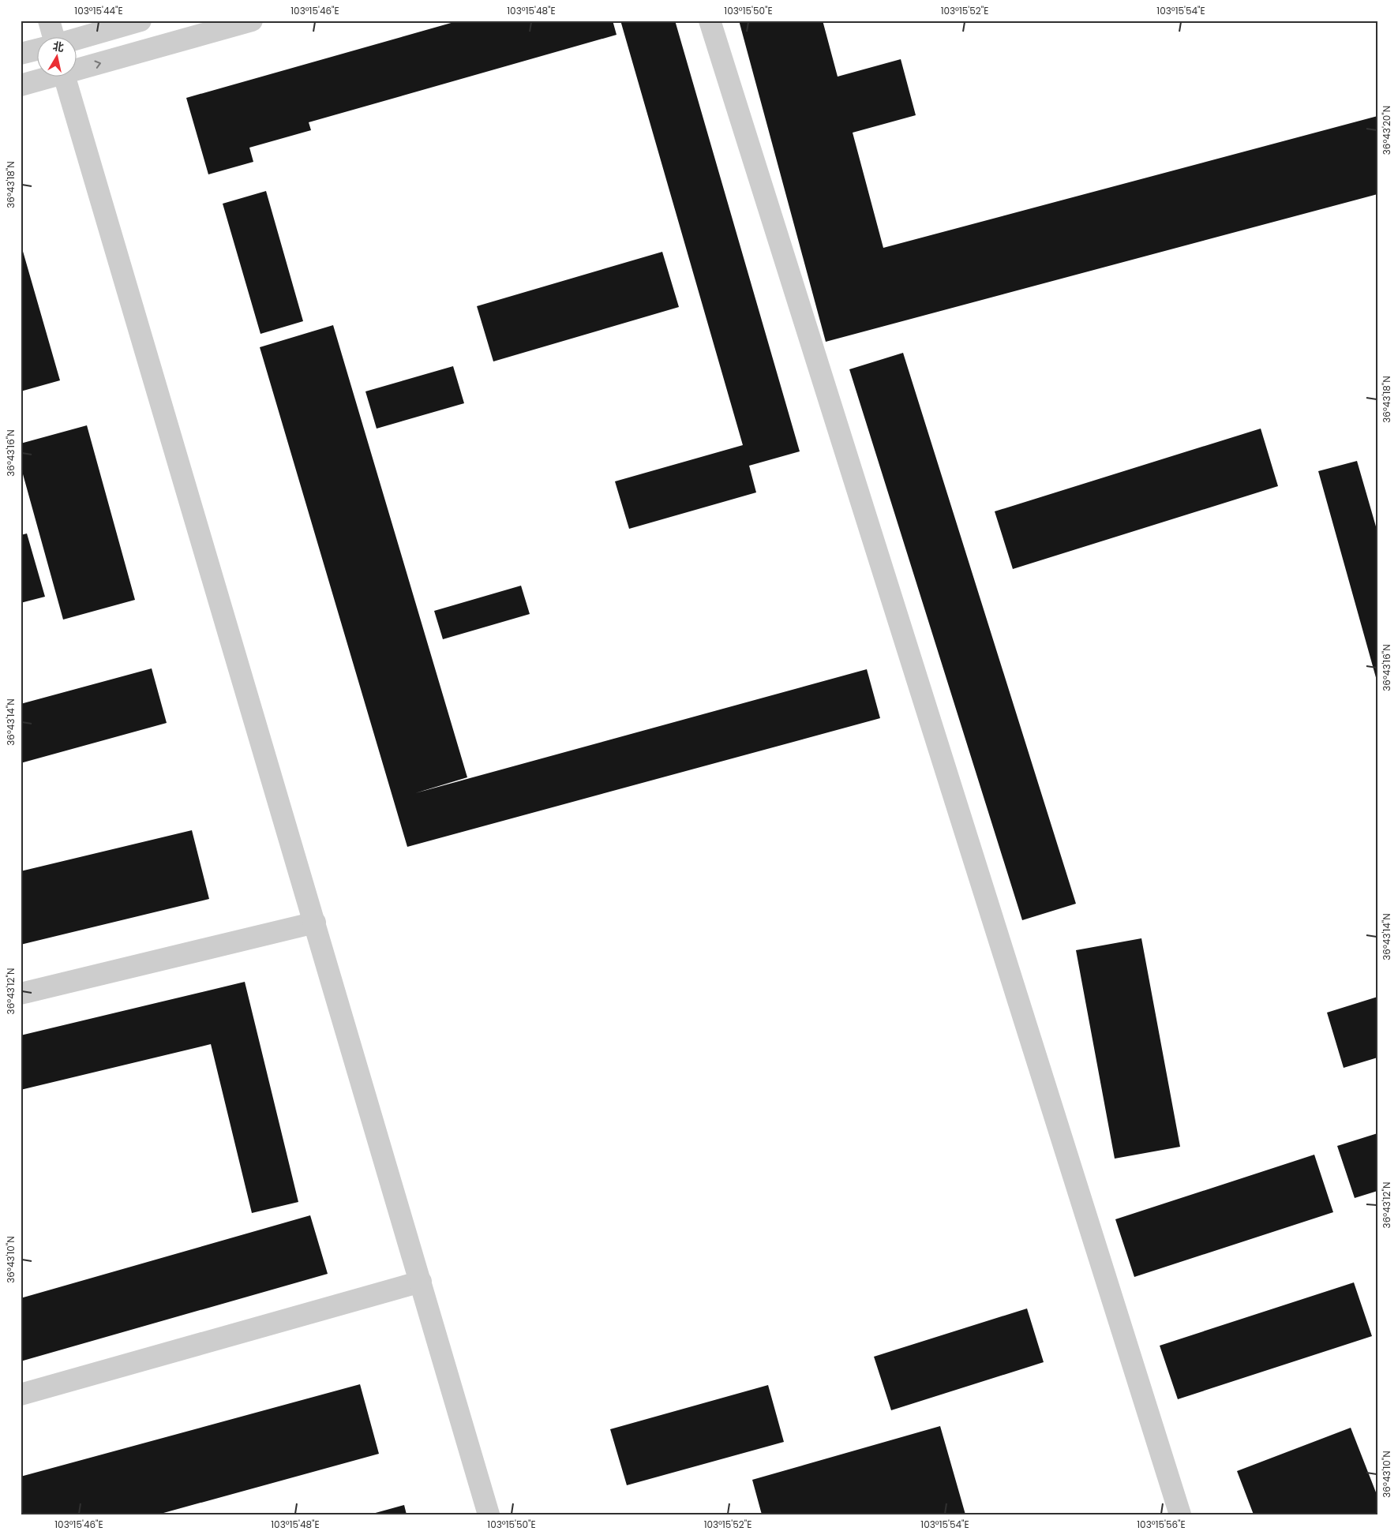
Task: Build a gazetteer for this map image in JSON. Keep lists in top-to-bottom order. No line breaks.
{"north":"top","coordinates":["103°15'44\"E","103°15'46\"E","103°15'48\"E","103°15'50\"E","103°15'52\"E","103°15'54\"E","36°43'20\"N","36°43'18\"N","36°43'16\"N","36°43'14\"N","36°43'12\"N","36°43'10\"N","103°15'56\"E"]}
